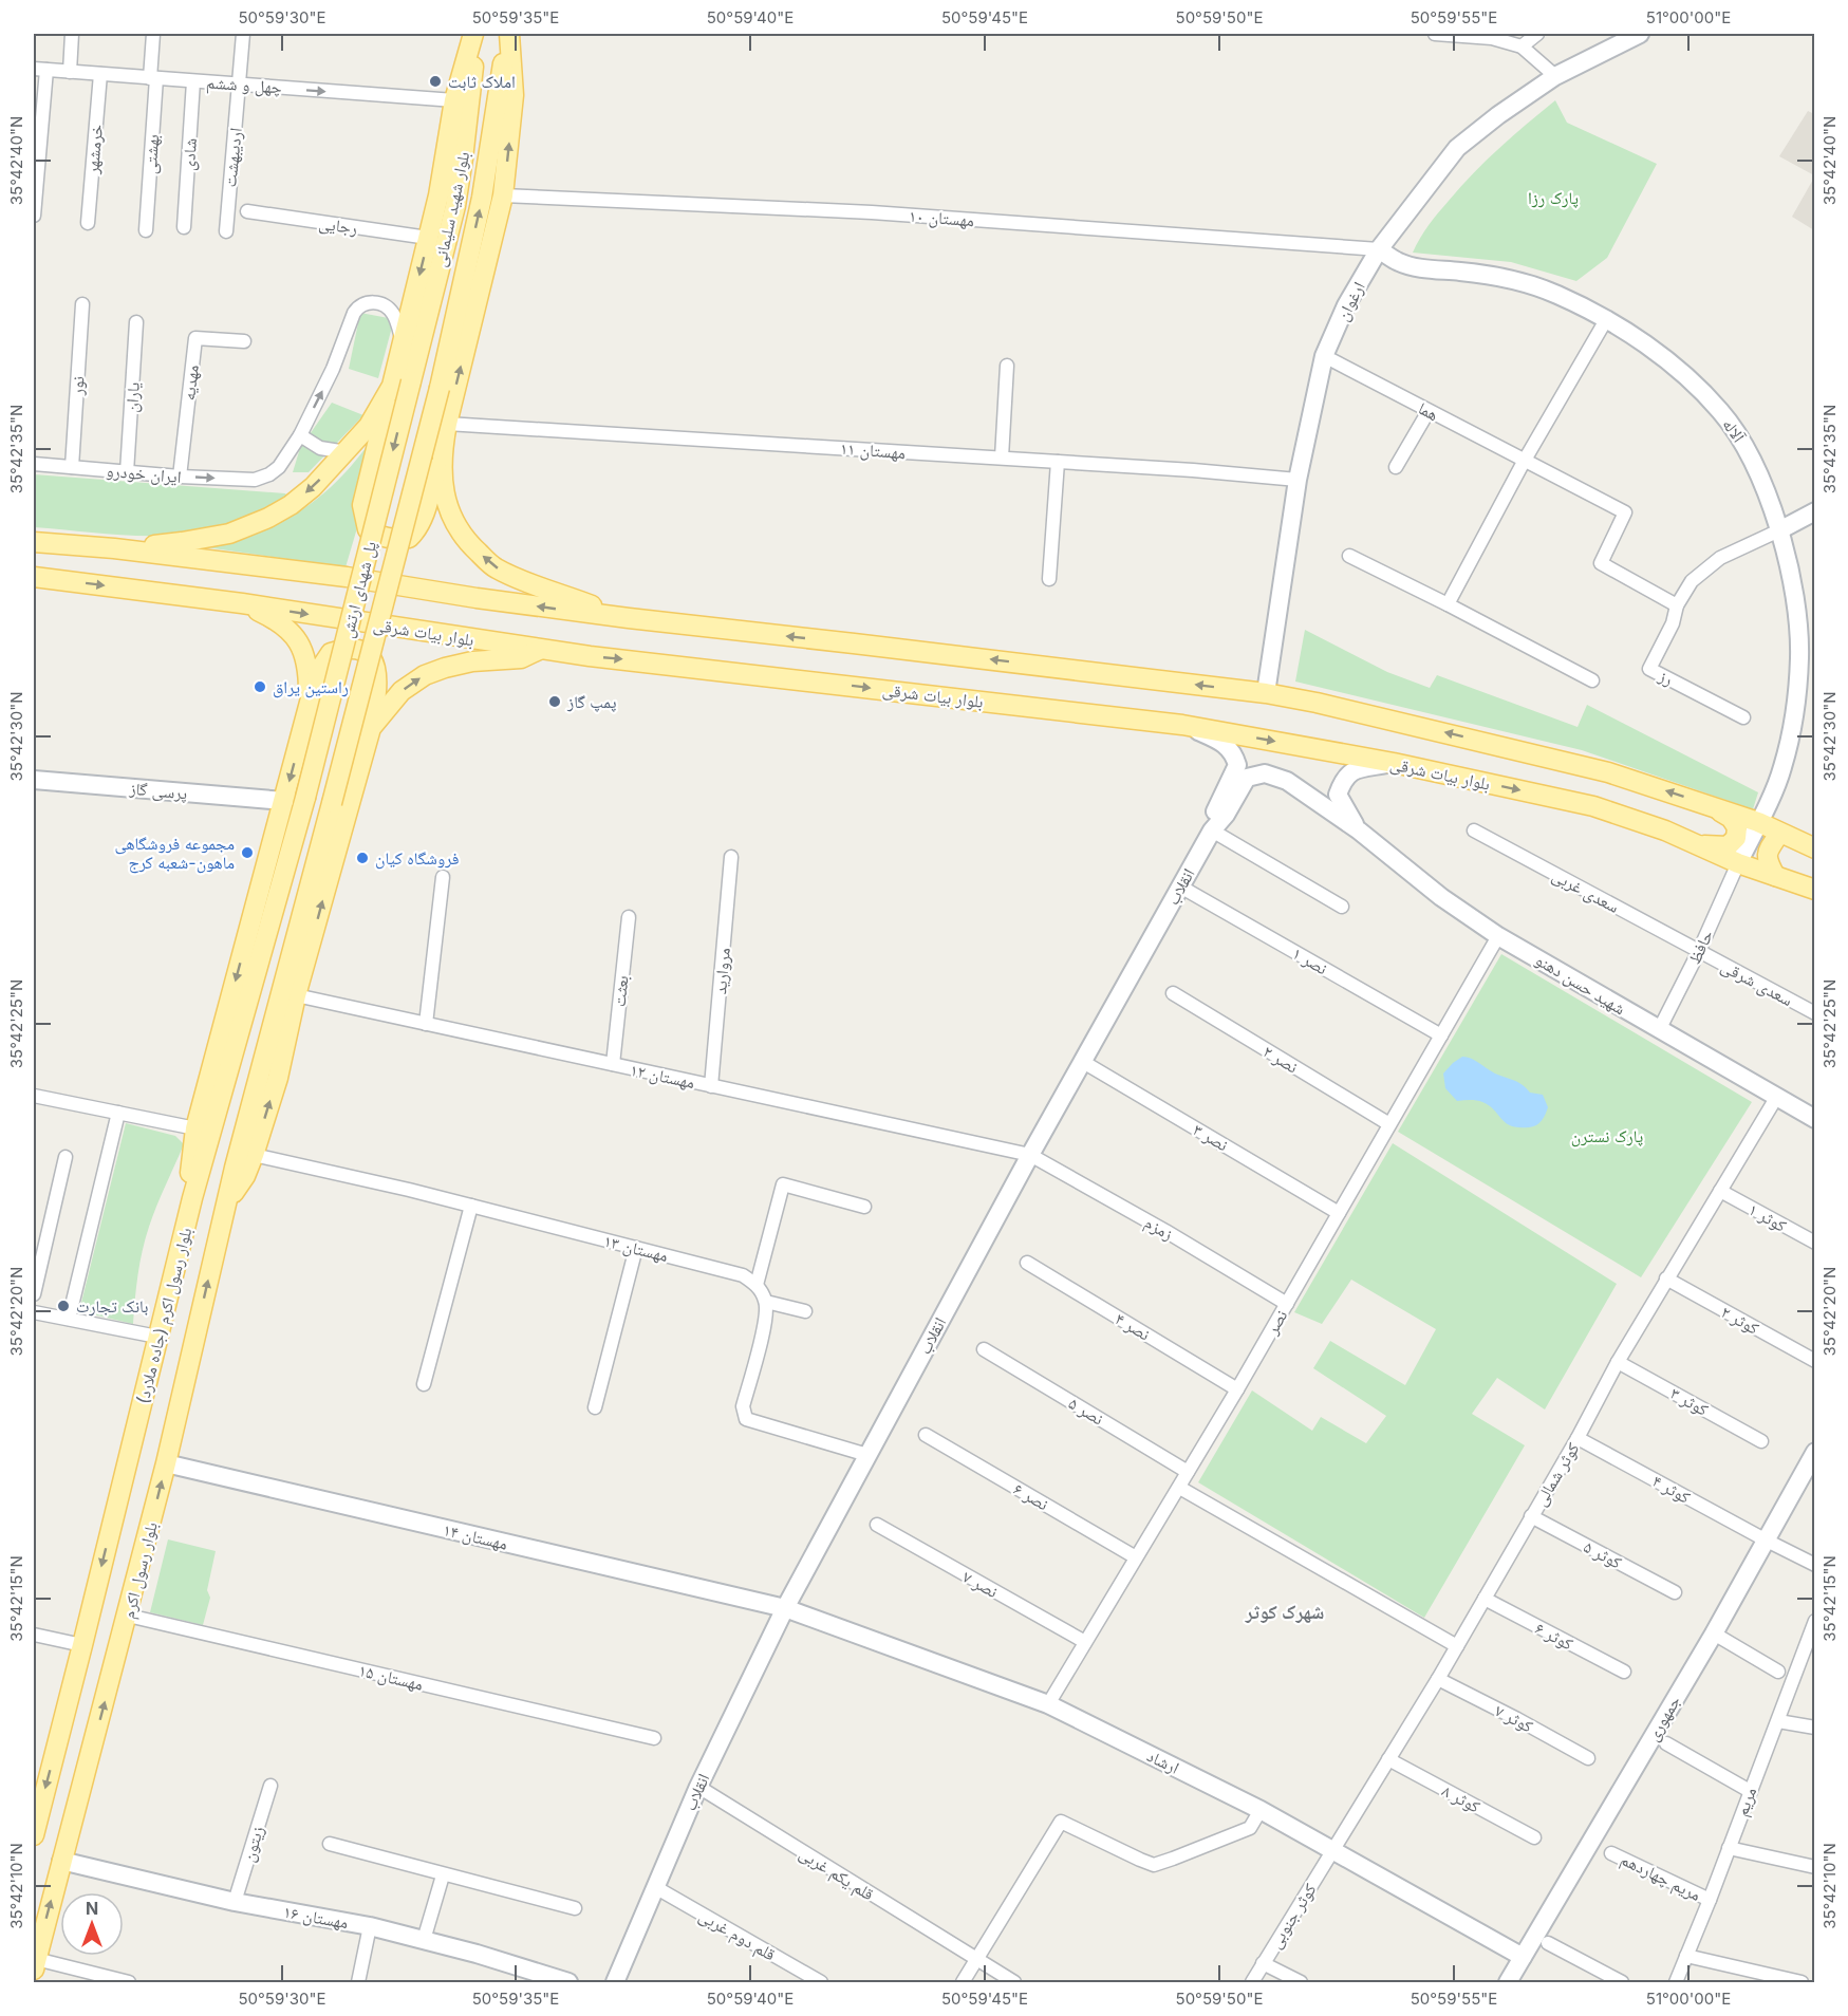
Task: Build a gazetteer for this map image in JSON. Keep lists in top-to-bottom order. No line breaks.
{"streets":{"main road":["بلوار شهید سلیمانی","پل شهدای ارتش","بلوار بیات شرقی","بلوار رسول اکرم (جاده ملارد)","بلوار رسول اکرم"],"street":["چهل و ششم","خرمشهر","بهشتی","شادی","اردیبهشت","مهستان ۱۰","رجایی","ارغوان","مهدیه","نور","یاران","هما","آلاله","مهستان ۱۱","ایران خودرو","رز","پرسی گاز","انقلاب","سعدی غربی","حافظ","نصر ۱","مروارید","سعدی شرقی","شهید حسن دهنو","بعثت","نصر ۲","مهستان ۱۲","نصر ۳","کوثر ۱","زمزم","مهستان ۱۳","کوثر ۲","نصر","نصر ۴","کوثر ۳","نصر ۵","کوثر شمالی","کوثر ۴","نصر ۶","مهستان ۱۴","کوثر ۵","نصر ۷","کوثر ۶","مهستان ۱۵","کوثر ۷","جمهوری","ارشاد","کوثر ۸","مریم","زیتون","قلم یکم غربی","مریم چهاردهم","کوثر جنوبی","مهستان ۱۶","قلم دوم غربی"]},"crossings":[["چهل و ششم","خرمشهر"],["چهل و ششم","بهشتی"],["چهل و ششم","شادی"],["چهل و ششم","اردیبهشت"],["بلوار شهید سلیمانی","پل شهدای ارتش"],["مهستان ۱۰","ارغوان"],["مهستان ۱۰","آلاله"],["ارغوان","آلاله"],["ارغوان","مهستان ۱۱"],["مهدیه","ایران خودرو"],["نور","ایران خودرو"],["یاران","ایران خودرو"],["هما","رز"],["آلاله","بلوار بیات شرقی"],["آلاله","رز"],["آلاله","حافظ"],["پل شهدای ارتش","بلوار رسول اکرم (جاده ملارد)"],["پل شهدای ارتش","بلوار رسول اکرم"],["بلوار بیات شرقی","انقلاب"],["بلوار بیات شرقی","حافظ"],["انقلاب","نصر ۱"],["انقلاب","شهید حسن دهنو"],["انقلاب","مهستان ۱۲"],["انقلاب","نصر ۳"],["انقلاب","زمزم"],["انقلاب","مهستان ۱۴"],["انقلاب","ارشاد"],["انقلاب","قلم یکم غربی"],["انقلاب","قلم دوم غربی"],["سعدی غربی","حافظ"],["سعدی غربی","سعدی شرقی"],["حافظ","سعدی شرقی"],["حافظ","شهید حسن دهنو"],["نصر ۱","نصر"],["مروارید","مهستان ۱۲"],["شهید حسن دهنو","نصر"],["شهید حسن دهنو","کوثر شمالی"],["بعثت","مهستان ۱۲"],["نصر ۲","نصر"],["مهستان ۱۲","زمزم"],["نصر ۳","نصر"],["کوثر ۱","کوثر شمالی"],["زمزم","نصر"],["کوثر ۲","کوثر شمالی"],["نصر","نصر ۴"],["نصر","نصر ۵"],["نصر","نصر ۶"],["نصر","نصر ۷"],["نصر","ارشاد"],["کوثر ۳","کوثر شمالی"],["کوثر شمالی","کوثر ۴"],["کوثر شمالی","کوثر ۵"],["کوثر شمالی","کوثر ۶"],["کوثر شمالی","کوثر ۷"],["کوثر شمالی","ارشاد"],["کوثر شمالی","کوثر ۸"],["کوثر شمالی","کوثر جنوبی"],["کوثر ۴","جمهوری"],["مهستان ۱۴","بلوار رسول اکرم"],["مهستان ۱۴","ارشاد"],["بلوار رسول اکرم","مهستان ۱۵"],["بلوار رسول اکرم","مهستان ۱۶"],["جمهوری","ارشاد"],["ارشاد","کوثر جنوبی"],["مریم","مریم چهاردهم"],["زیتون","مهستان ۱۶"]],"one_way":["چهل و ششم","ایران خودرو","بلوار رسول اکرم (جاده ملارد)","بلوار رسول اکرم"],"districts":["شهرک کوثر"],"parks":["پارک رزا","پارک نسترن"],"places":["املاک ثابت","راستین یراق","پمپ گاز","مجموعه فروشگاهی ماهون-شعبه کرج","فروشگاه کیان","بانک تجارت"],"north":"top","coordinates":["50°59'30\"E","50°59'35\"E","50°59'40\"E","50°59'45\"E","50°59'50\"E","50°59'55\"E","51°00'00\"E","35°42'40\"N","35°42'35\"N","35°42'30\"N","35°42'25\"N","35°42'20\"N","35°42'15\"N","35°42'10\"N"]}
